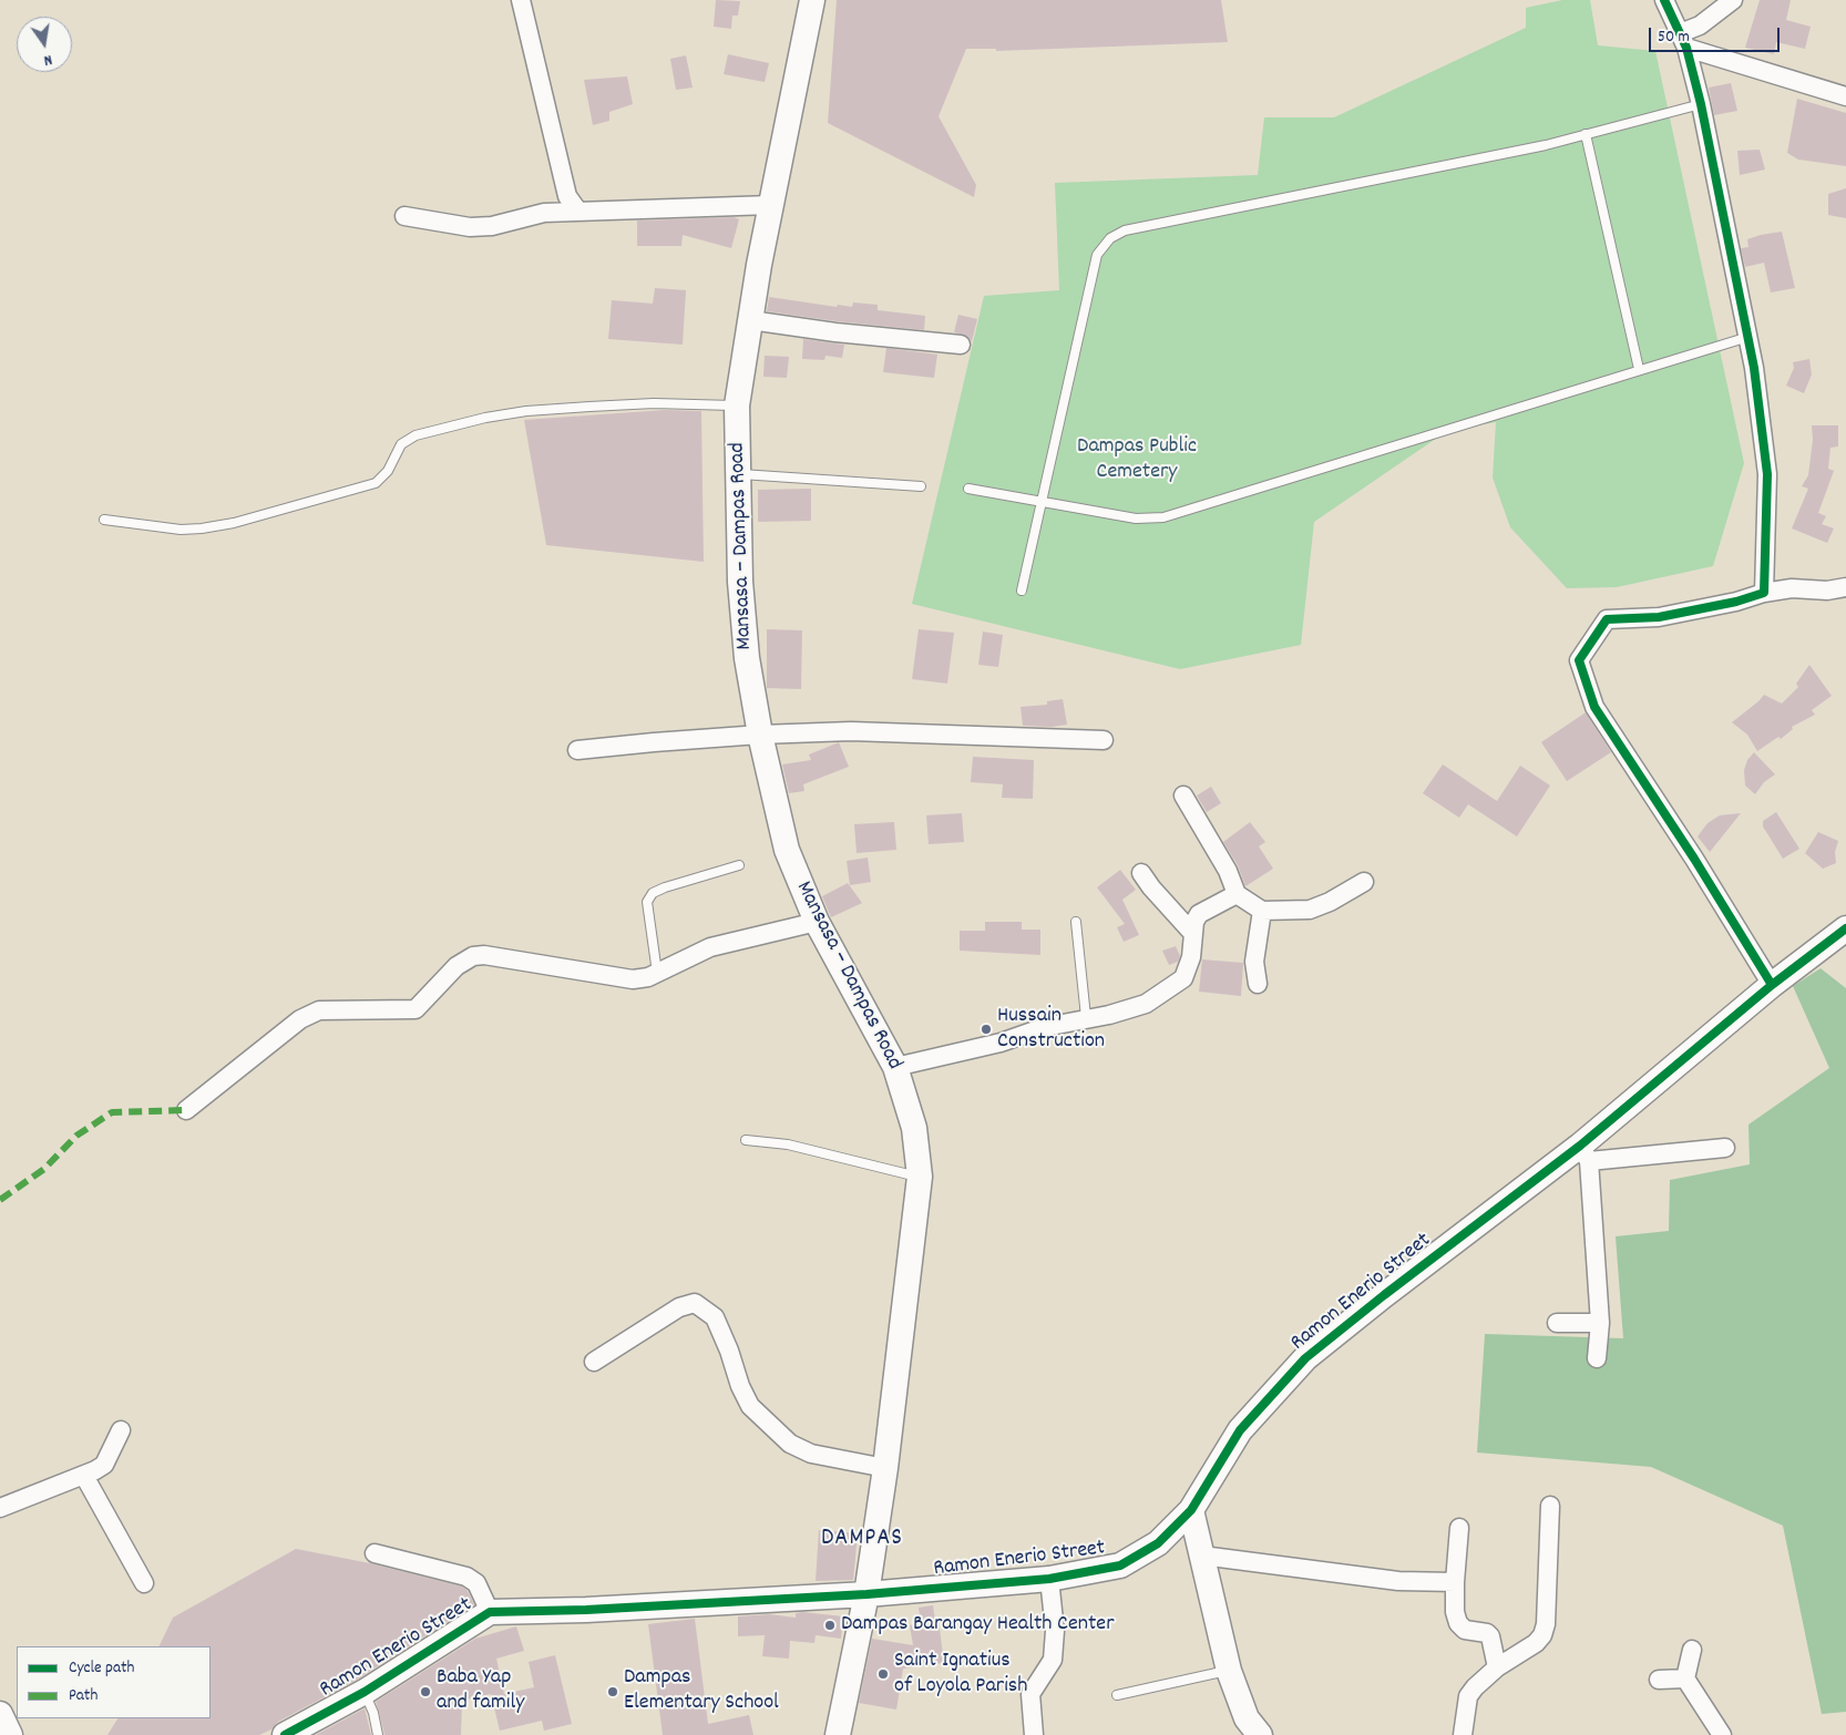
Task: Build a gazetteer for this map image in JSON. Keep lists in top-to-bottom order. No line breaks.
{"streets":{"street":["Mansasa – Dampas Road","Ramon Enerio Street"]},"crossings":[["Mansasa – Dampas Road","Ramon Enerio Street"]],"districts":["DAMPAS"],"parks":["Dampas Public Cemetery"],"places":["Hussain Construction","Dampas Barangay Health Center","Saint Ignatius of Loyola Parish","Baba Yap and family","Dampas Elementary School"],"legend":["Cycle path","Path"],"scale_bar":"50 m","north":"bottom"}
